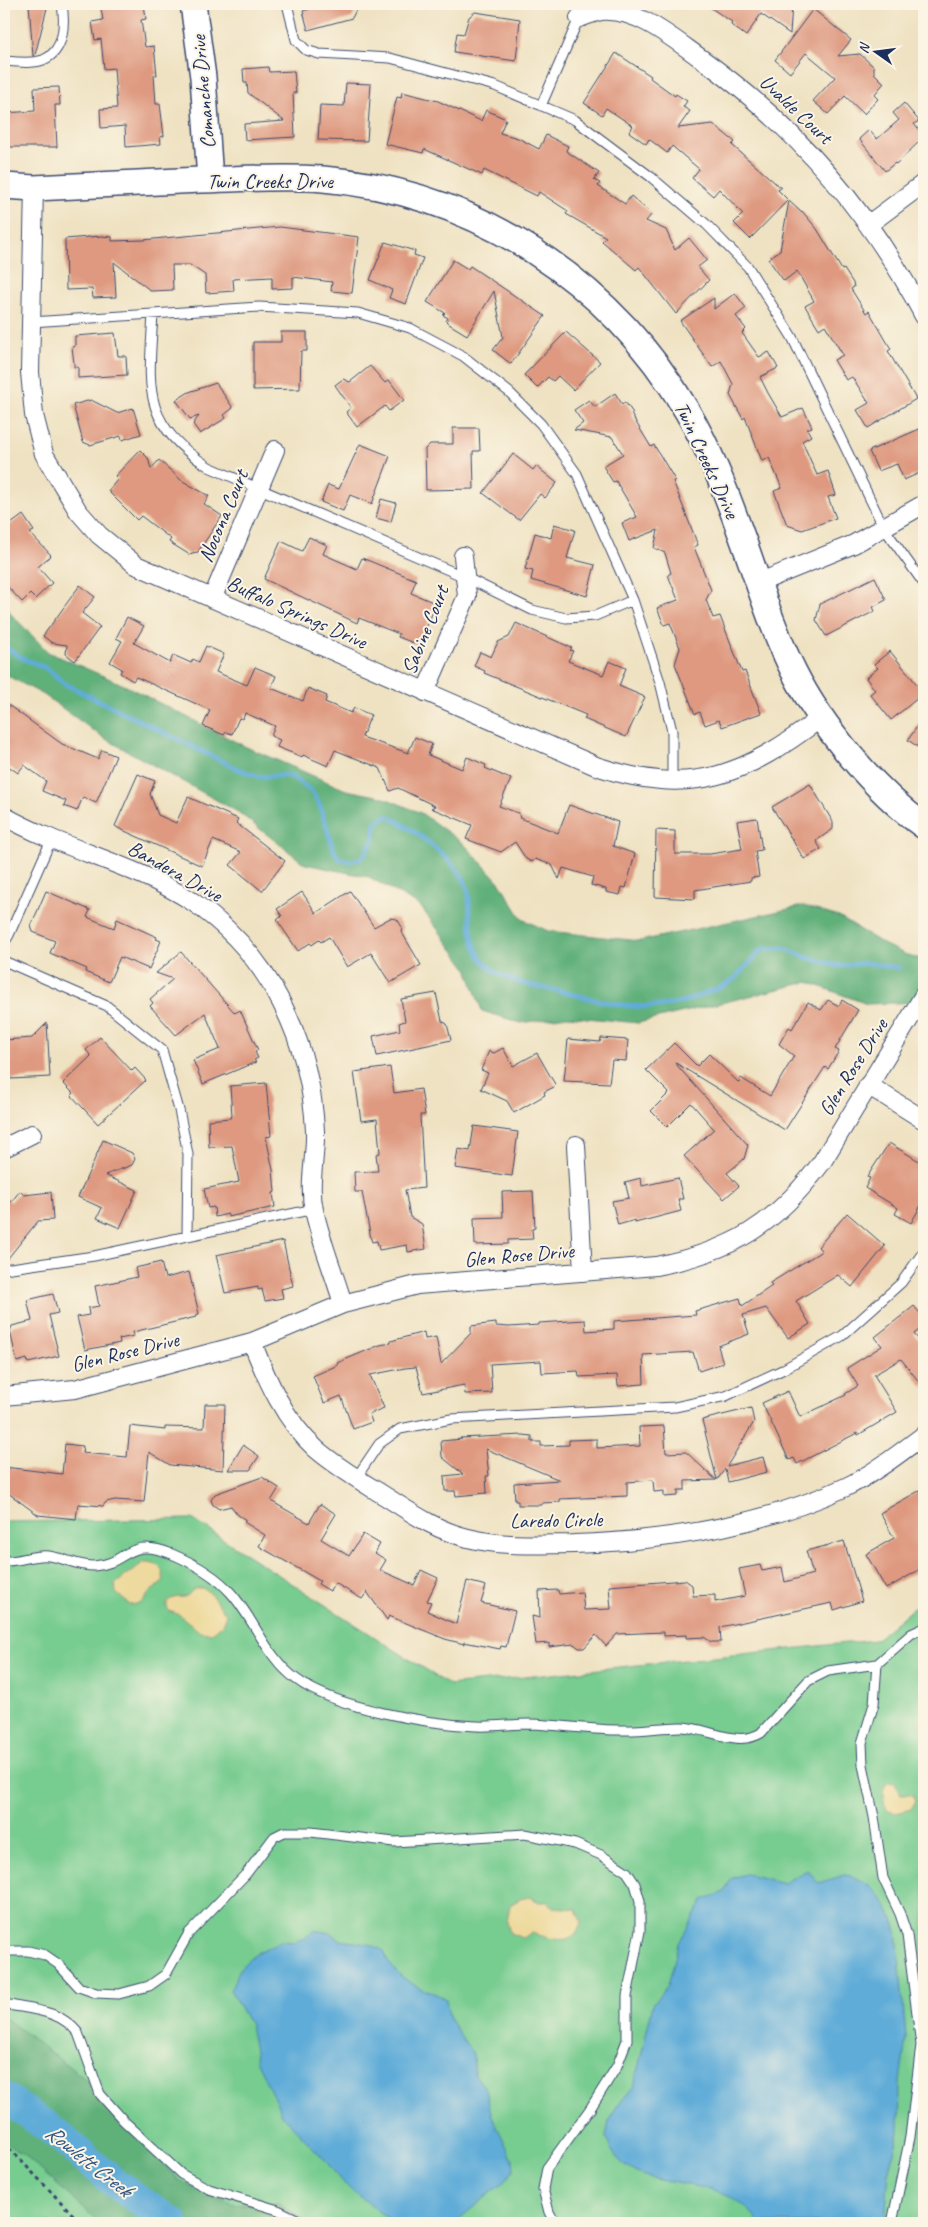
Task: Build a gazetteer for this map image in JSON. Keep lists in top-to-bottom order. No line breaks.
{"streets":{"street":["Comanche Drive","Uvalde Court","Twin Creeks Drive","Nocona Court","Buffalo Springs Drive","Sabine Court","Bandera Drive","Glen Rose Drive","Laredo Circle"]},"crossings":[["Comanche Drive","Twin Creeks Drive"],["Twin Creeks Drive","Buffalo Springs Drive"],["Nocona Court","Buffalo Springs Drive"],["Buffalo Springs Drive","Sabine Court"],["Bandera Drive","Glen Rose Drive"],["Glen Rose Drive","Laredo Circle"]],"water":["Rowlett Creek"],"north":"left"}
